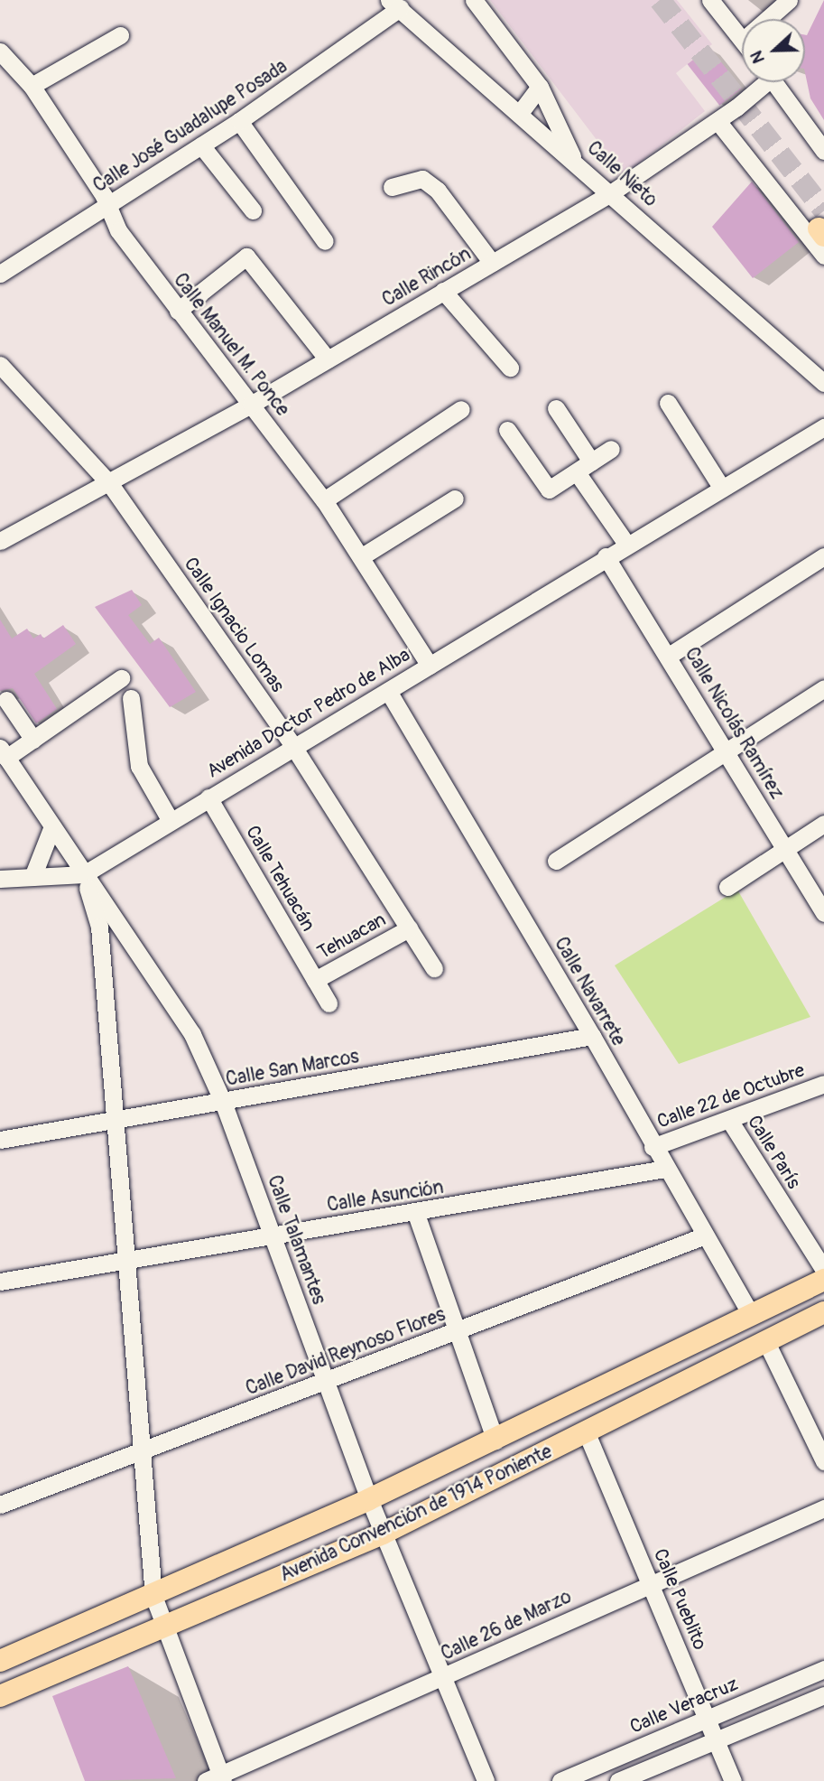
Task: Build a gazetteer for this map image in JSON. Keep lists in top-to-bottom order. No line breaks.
{"streets":{"main road":["Avenida Convención de 1914 Poniente"],"street":["Calle José Guadalupe Posada","Calle Nieto","Calle Rincón","Calle Manuel M. Ponce","Calle Ignacio Lomas","Avenida Doctor Pedro de Alba","Calle Nicolás Ramírez","Calle Tehuacán","Tehuacan","Calle Navarrete","Calle San Marcos","Calle 22 de Octubre","Calle París","Calle Asunción","Calle Talamantes","Calle David Reynoso Flores","Calle Pueblito","Calle 26 de Marzo","Calle Veracruz"]},"crossings":[["Calle José Guadalupe Posada","Calle Nieto"],["Calle José Guadalupe Posada","Calle Manuel M. Ponce"],["Calle Nieto","Calle Rincón"],["Calle Rincón","Calle Manuel M. Ponce"],["Calle Rincón","Calle Ignacio Lomas"],["Calle Manuel M. Ponce","Avenida Doctor Pedro de Alba"],["Calle Ignacio Lomas","Avenida Doctor Pedro de Alba"],["Calle Ignacio Lomas","Tehuacan"],["Avenida Doctor Pedro de Alba","Calle Nicolás Ramírez"],["Avenida Doctor Pedro de Alba","Calle Tehuacán"],["Avenida Doctor Pedro de Alba","Calle Navarrete"],["Avenida Doctor Pedro de Alba","Calle Talamantes"],["Calle Tehuacán","Tehuacan"],["Calle Navarrete","Calle San Marcos"],["Calle Navarrete","Calle 22 de Octubre"],["Calle Navarrete","Calle Asunción"],["Calle Navarrete","Calle David Reynoso Flores"],["Calle Navarrete","Avenida Convención de 1914 Poniente"],["Calle San Marcos","Calle Talamantes"],["Calle 22 de Octubre","Calle París"],["Calle Asunción","Calle Talamantes"],["Calle Talamantes","Calle David Reynoso Flores"],["Calle Talamantes","Avenida Convención de 1914 Poniente"],["Calle Talamantes","Calle 26 de Marzo"],["Avenida Convención de 1914 Poniente","Calle Pueblito"],["Calle Pueblito","Calle 26 de Marzo"],["Calle Pueblito","Calle Veracruz"]],"north":"left"}
